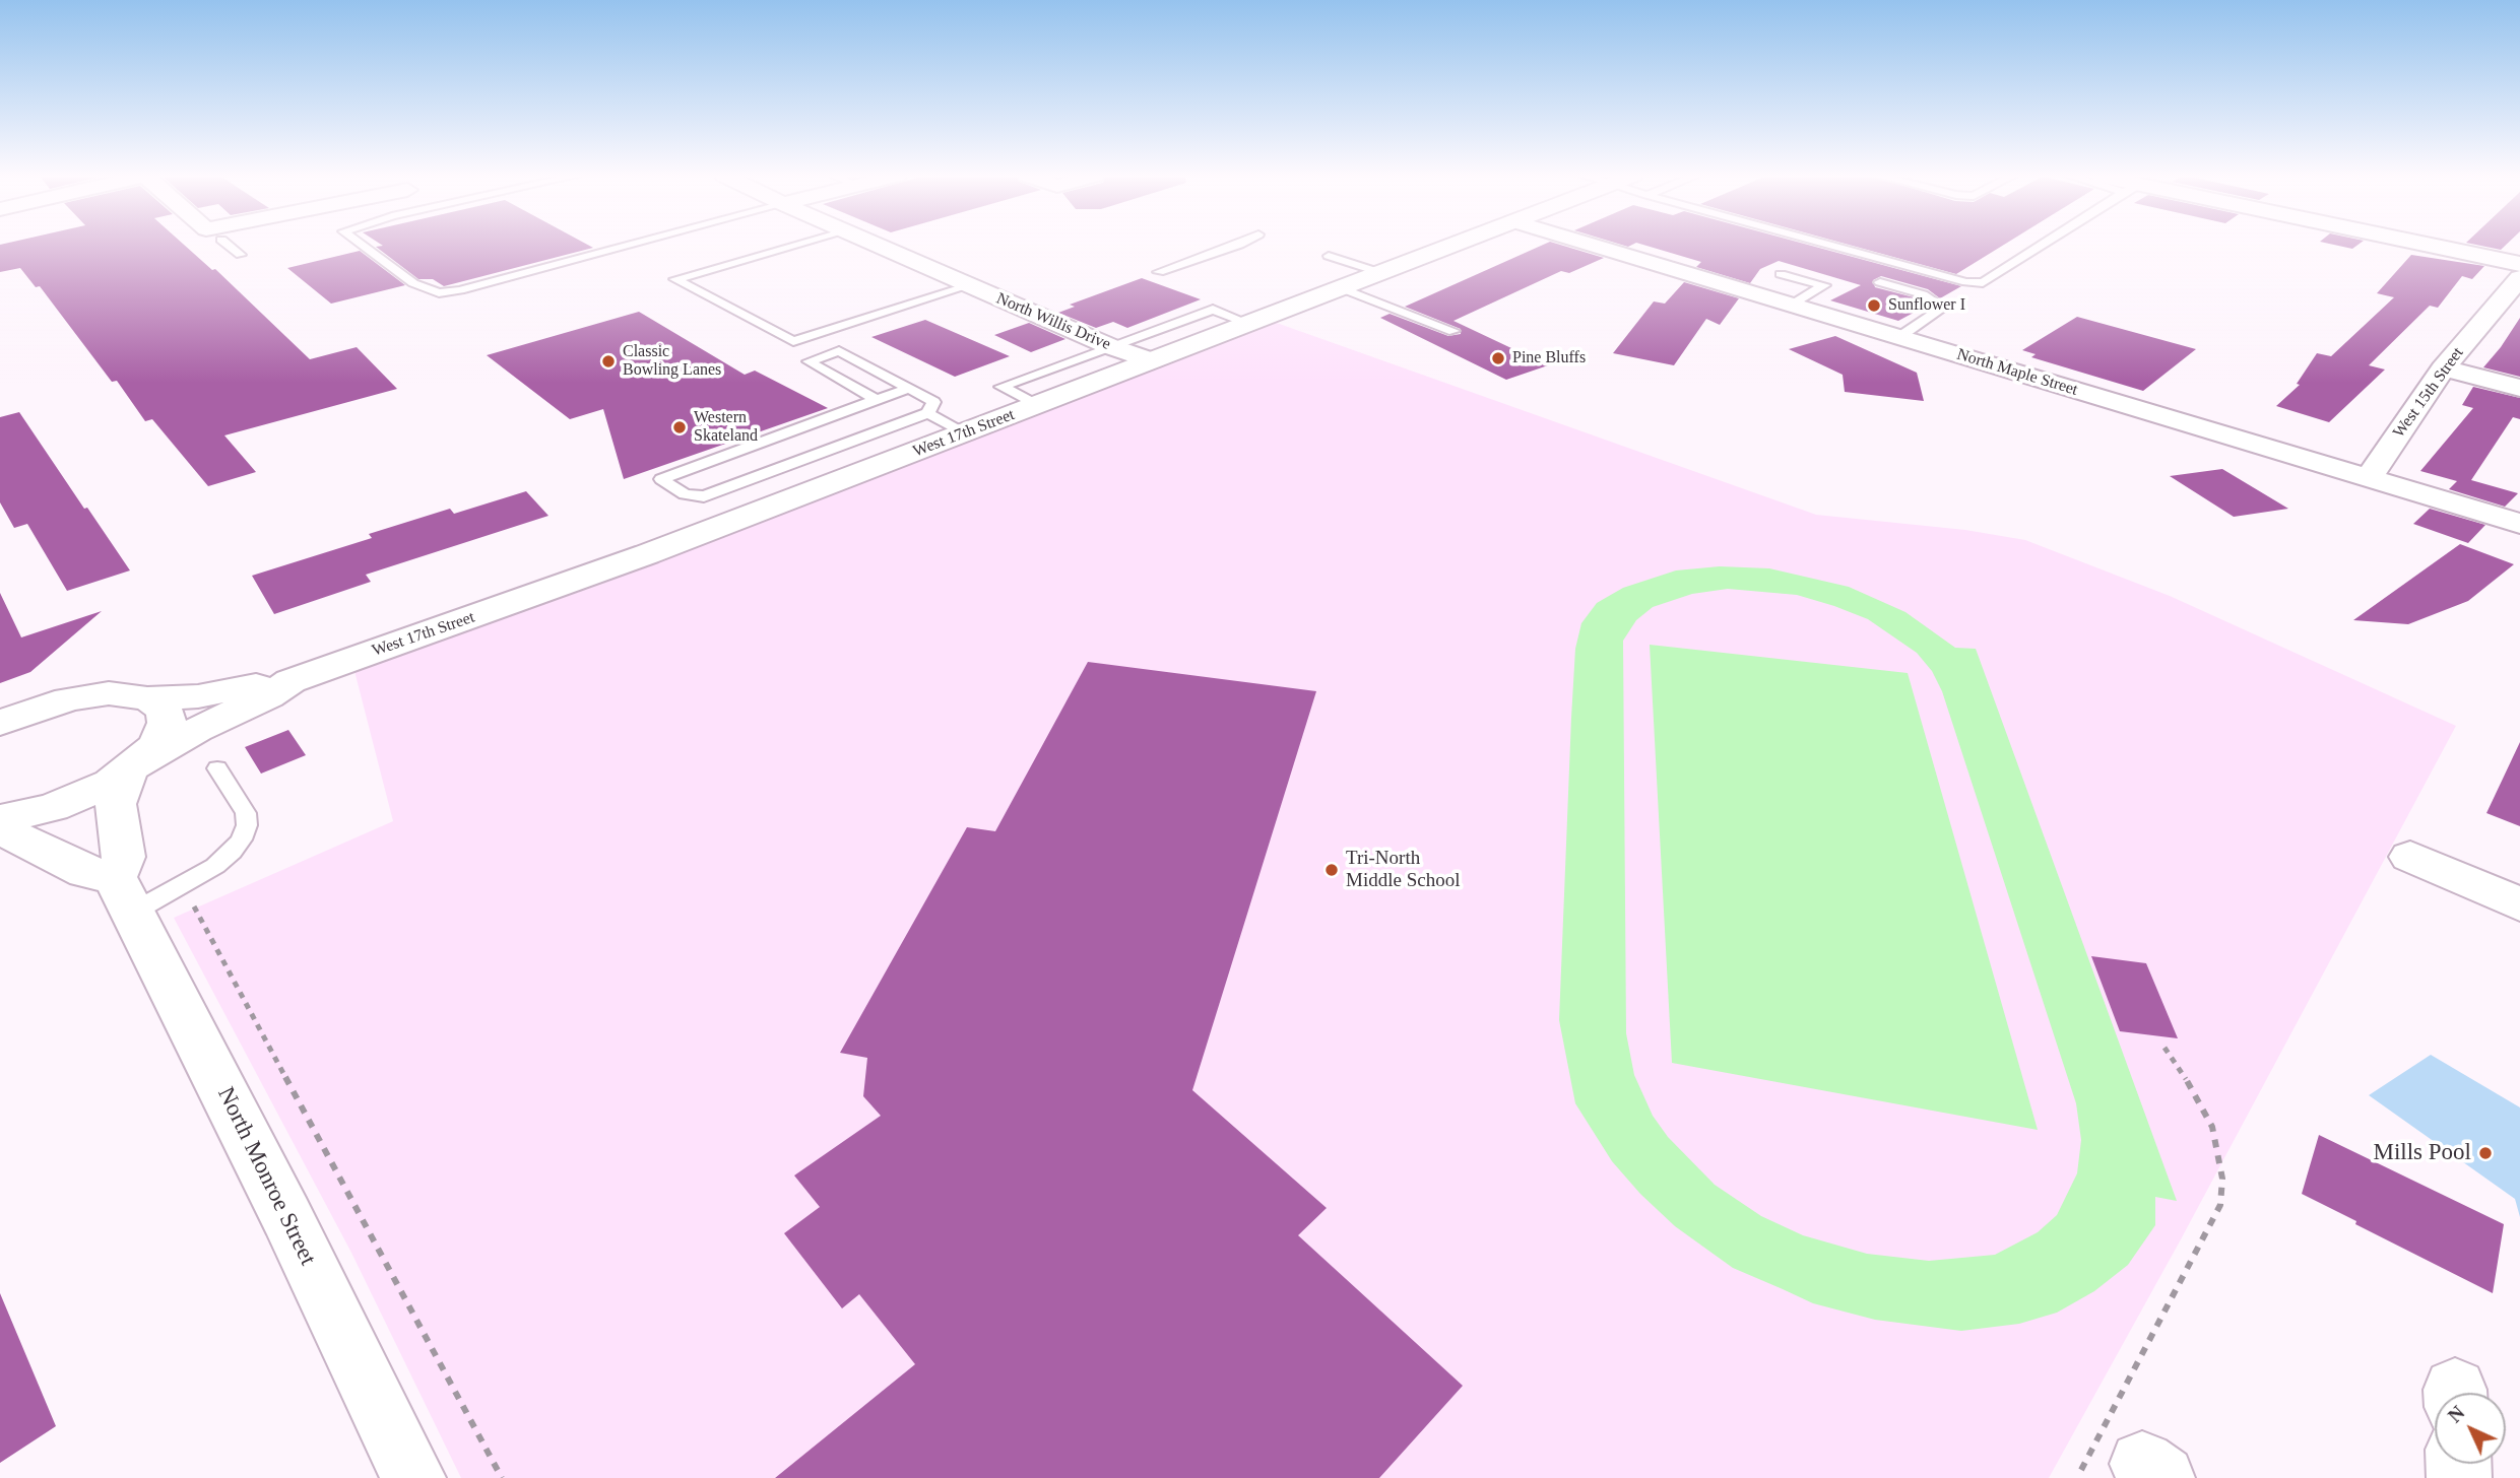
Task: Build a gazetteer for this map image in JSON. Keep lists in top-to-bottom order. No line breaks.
{"streets":{"street":["North Willis Drive","North Maple Street","West 15th Street","West 17th Street","North Monroe Street"]},"crossings":[["North Willis Drive","West 17th Street"],["North Maple Street","West 15th Street"]],"places":["Sunflower I","Pine Bluffs","Classic Bowling Lanes","Western Skateland","Tri-North Middle School","Mills Pool"],"north":"top left"}
